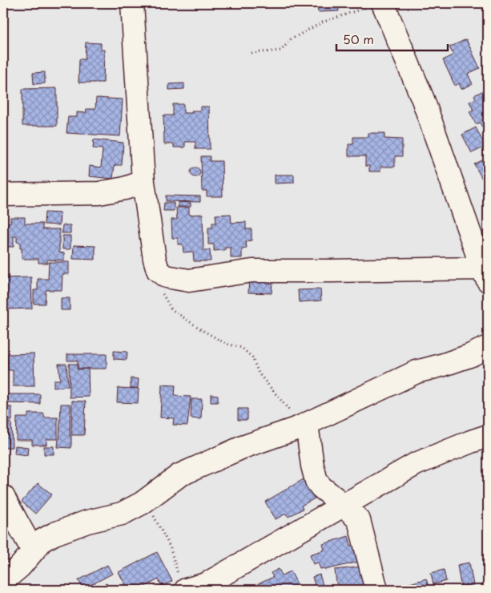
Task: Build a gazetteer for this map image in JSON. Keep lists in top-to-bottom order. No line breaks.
{"scale_bar":"50 m"}
